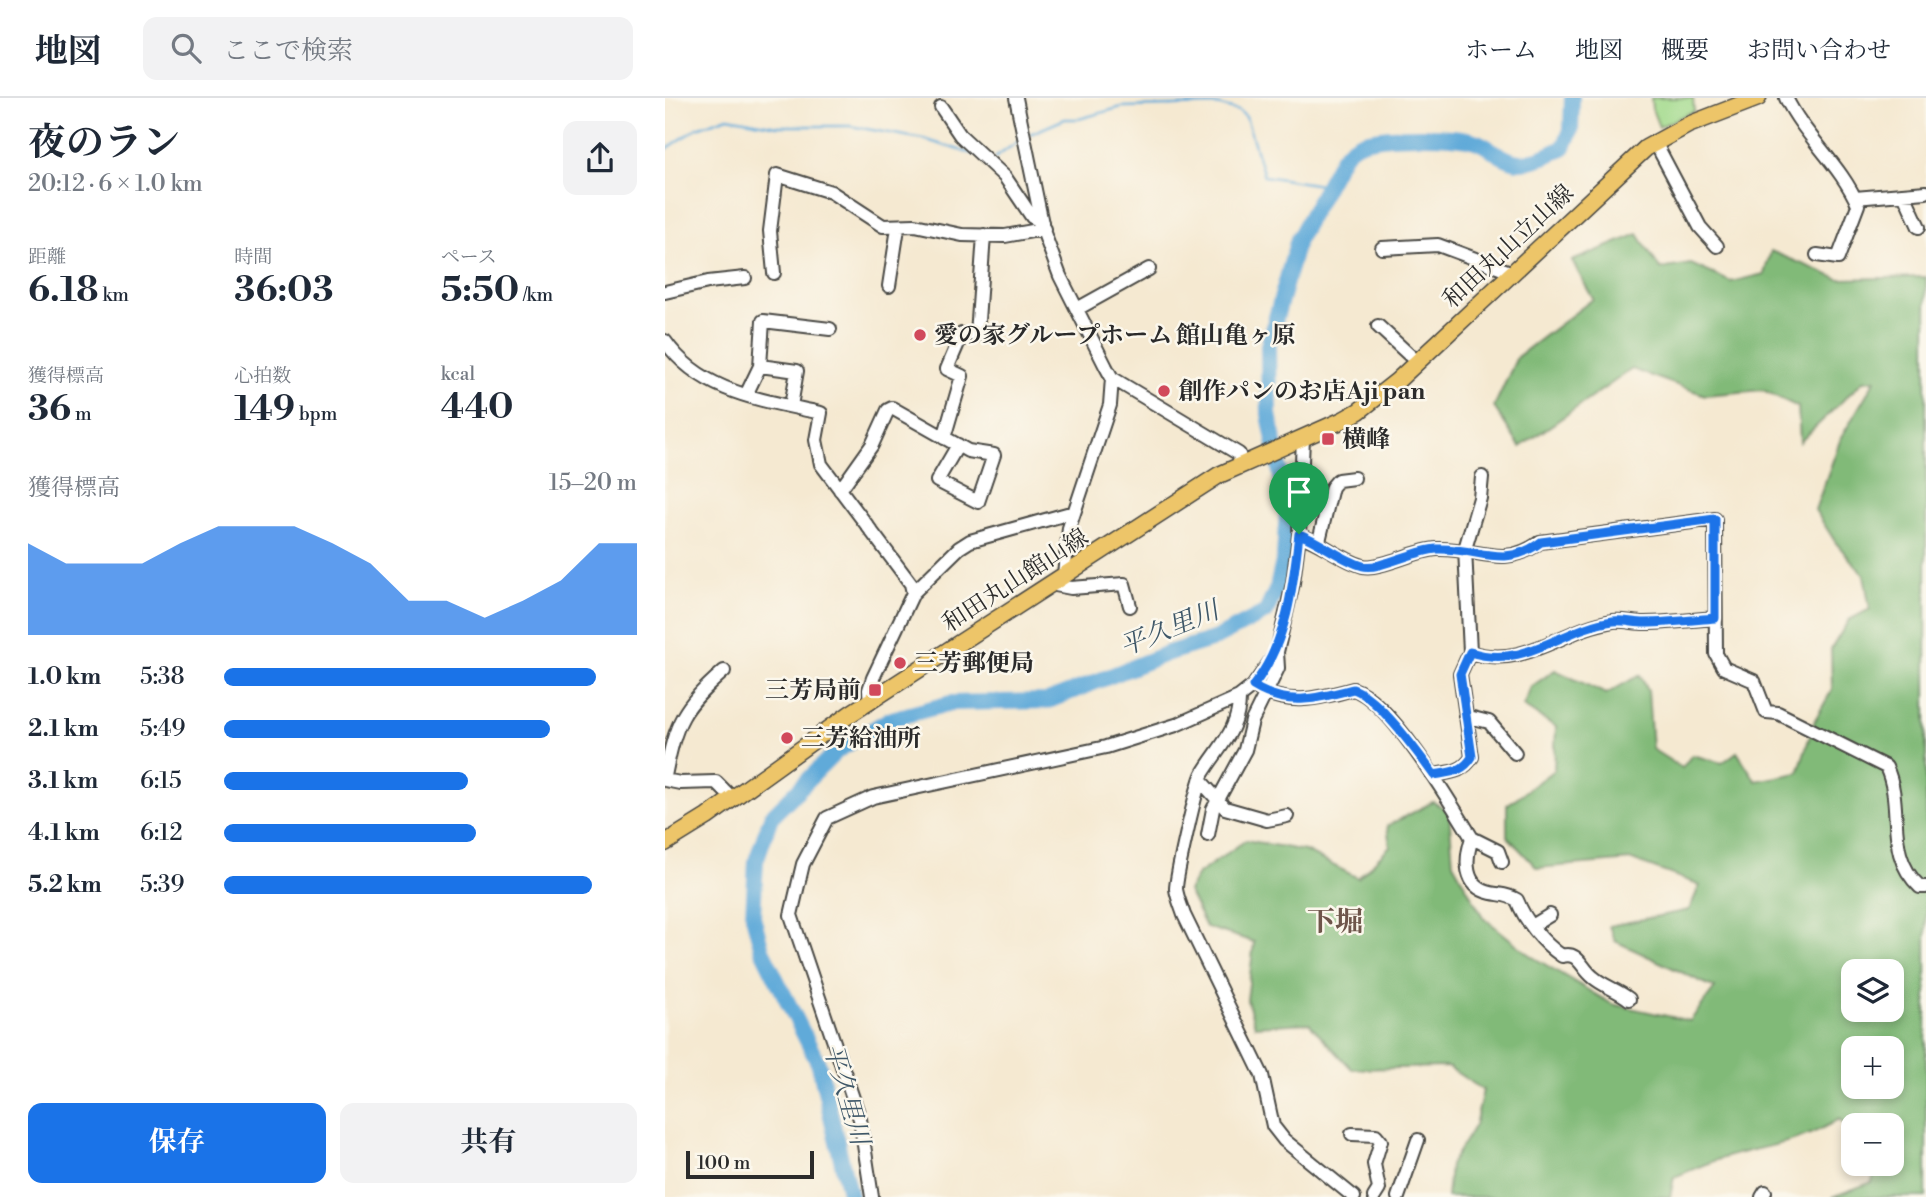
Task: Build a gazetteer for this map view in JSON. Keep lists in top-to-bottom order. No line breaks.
{"streets":{"main road":["和田丸山立山線","和田丸山館山線"]},"crossings":[["和田丸山立山線","和田丸山館山線"]],"districts":["下堀"],"water":["平久里川"],"places":{"other":["愛の家グループホーム 館山亀ヶ原","創作パンのお店Aji pan","三芳郵便局","三芳給油所"],"transit":["横峰","三芳局前"]},"scale_bar":"100 m","page":{"header":"地図","search":"ここで検索","nav":["ホーム","地図","概要","お問い合わせ"],"heading":["夜のラン","20:12 · 6 × 1.0 km"],"stats":[["距離","6.18 km"],["時間","36:03"],["ペース","5:50 /km"],["獲得標高","36 m"],["心拍数","149 bpm"],["kcal","440"]],"chart":["獲得標高","15–20 m"],"list":[{"name":"1.0 km","note":"5:38"},{"name":"2.1 km","note":"5:49"},{"name":"3.1 km","note":"6:15"},{"name":"4.1 km","note":"6:12"},{"name":"5.2 km","note":"5:39"}],"map_buttons":["+","−"],"buttons":["保存","共有"],"scale":"100 m"}}
